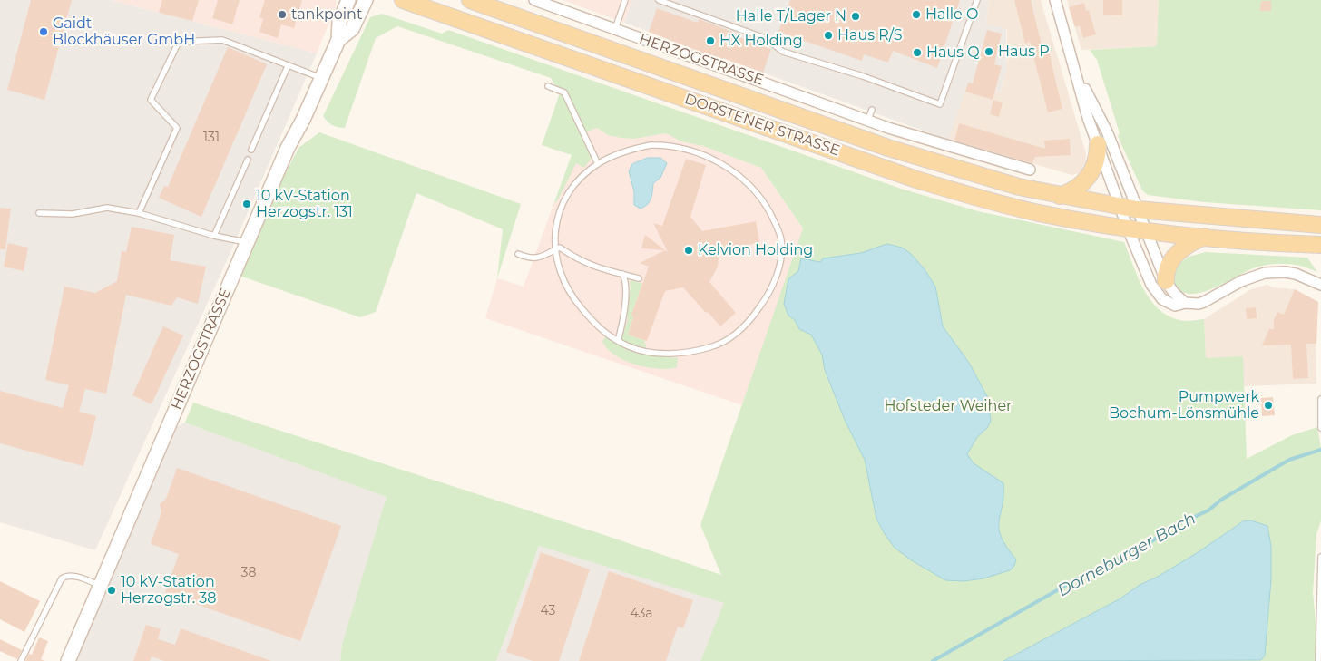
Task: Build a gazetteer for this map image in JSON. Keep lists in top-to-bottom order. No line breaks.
{"streets":{"main road":["DORSTENER STRASSE"],"street":["HERZOGSTRASSE"]},"water":["Dorneburger Bach"],"parks":["Hofsteder Weiher"],"places":["tankpoint","Halle O","Halle T/Lager N","Gaidt Blockhäuser GmbH","Haus R/S","HX Holding","Haus P","Haus Q","10 kV-Station Herzogstr. 131","Kelvion Holding","Pumpwerk Bochum-Lönsmühle","10 kV-Station Herzogstr. 38"],"house_numbers":["131","38","43","43a"]}
